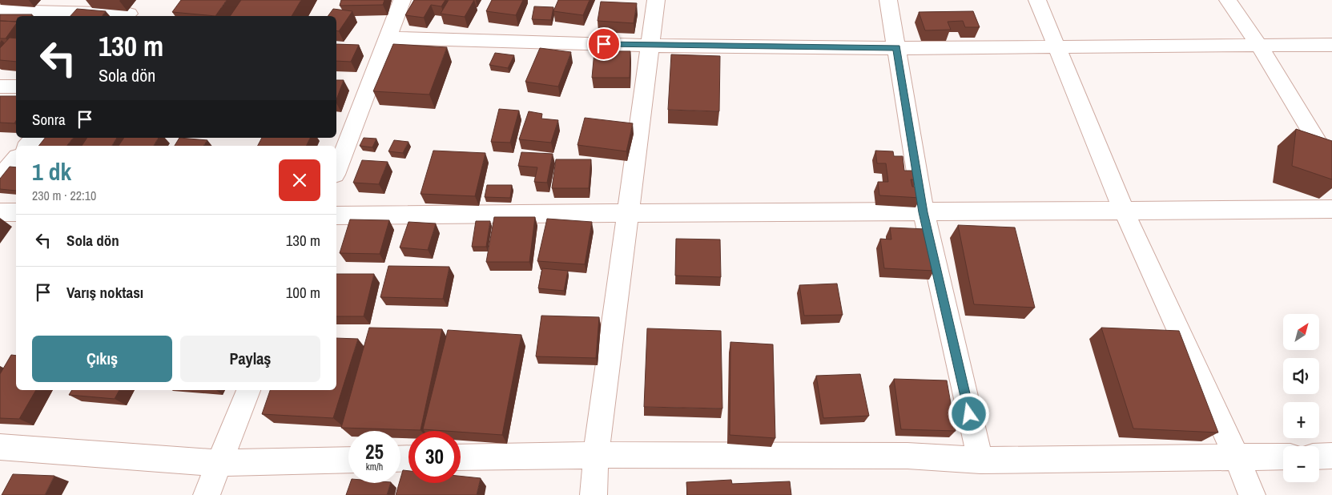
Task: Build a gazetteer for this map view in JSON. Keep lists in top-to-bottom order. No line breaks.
{"north":"top right","page":{"turn":["130 m","Sola dön"],"then":"Sonra","heading":["1 dk","230 m · 22:10"],"list":[{"name":"Sola dön","value":"130 m"},{"name":"Varış noktası","value":"100 m"}],"map_buttons":["+","−"],"buttons":["Çıkış","Paylaş"],"speed":"25 km/h","limit":"30"}}
